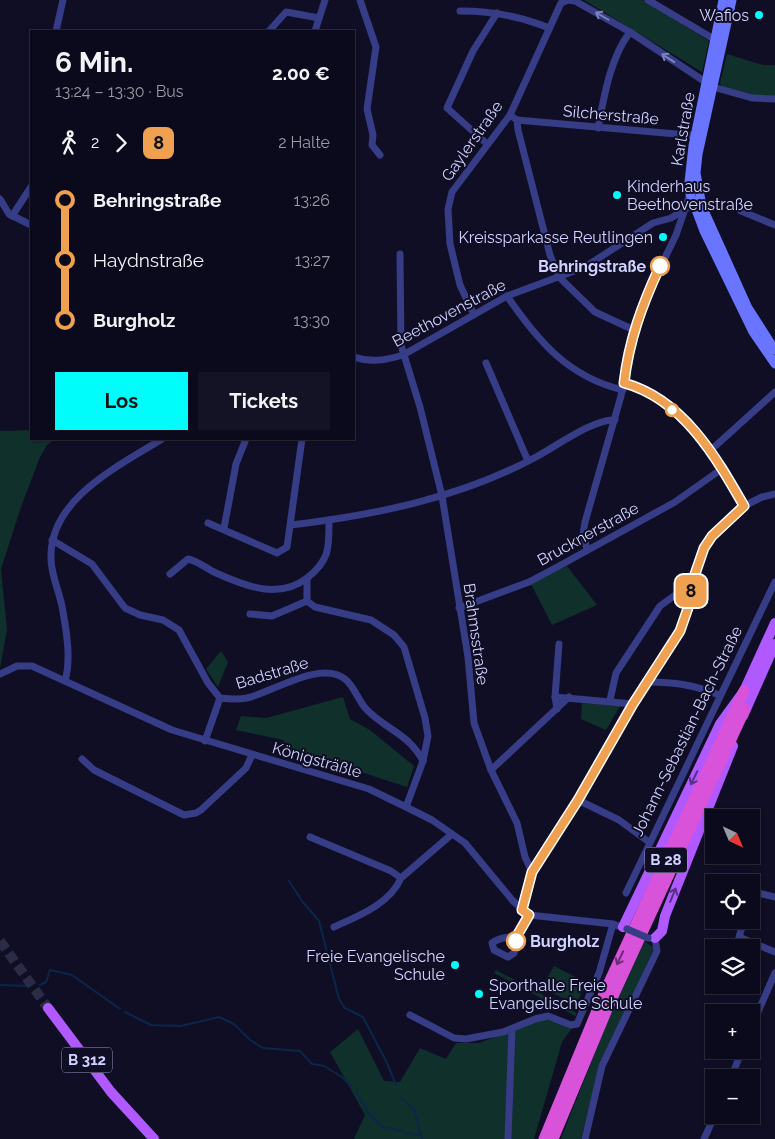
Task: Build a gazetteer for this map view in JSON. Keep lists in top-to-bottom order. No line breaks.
{"streets":{"highway":["B 28"],"main road":["Karlstraße","B 312"],"street":["Silcherstraße","Gaylerstraße","Beethovenstraße","Brucknerstraße","Brahmsstraße","Badstraße","Johann-Sebastian-Bach-Straße","Königsträßle"]},"crossings":[["Silcherstraße","Karlstraße"],["Karlstraße","Beethovenstraße"],["Gaylerstraße","Beethovenstraße"],["Beethovenstraße","Brahmsstraße"],["Brucknerstraße","Brahmsstraße"],["Badstraße","Königsträßle"]],"places":["Wafios","Kinderhaus Beethovenstraße","Kreissparkasse Reutlingen","Behringstraße","Burgholz","Freie Evangelische Schule","Sporthalle Freie Evangelische Schule"],"lines":["bus line 8"],"north":"bottom right","page":{"on_map":"8","heading":["6 Min.","13:24 – 13:30 · Bus","2.00 €"],"legs":["2","8","2 Halte"],"list":[{"name":"Behringstraße","value":"13:26"},{"name":"Haydnstraße","value":"13:27"},{"name":"Burgholz","value":"13:30"}],"buttons":["Los","Tickets"],"map_buttons":["+","−"]}}
